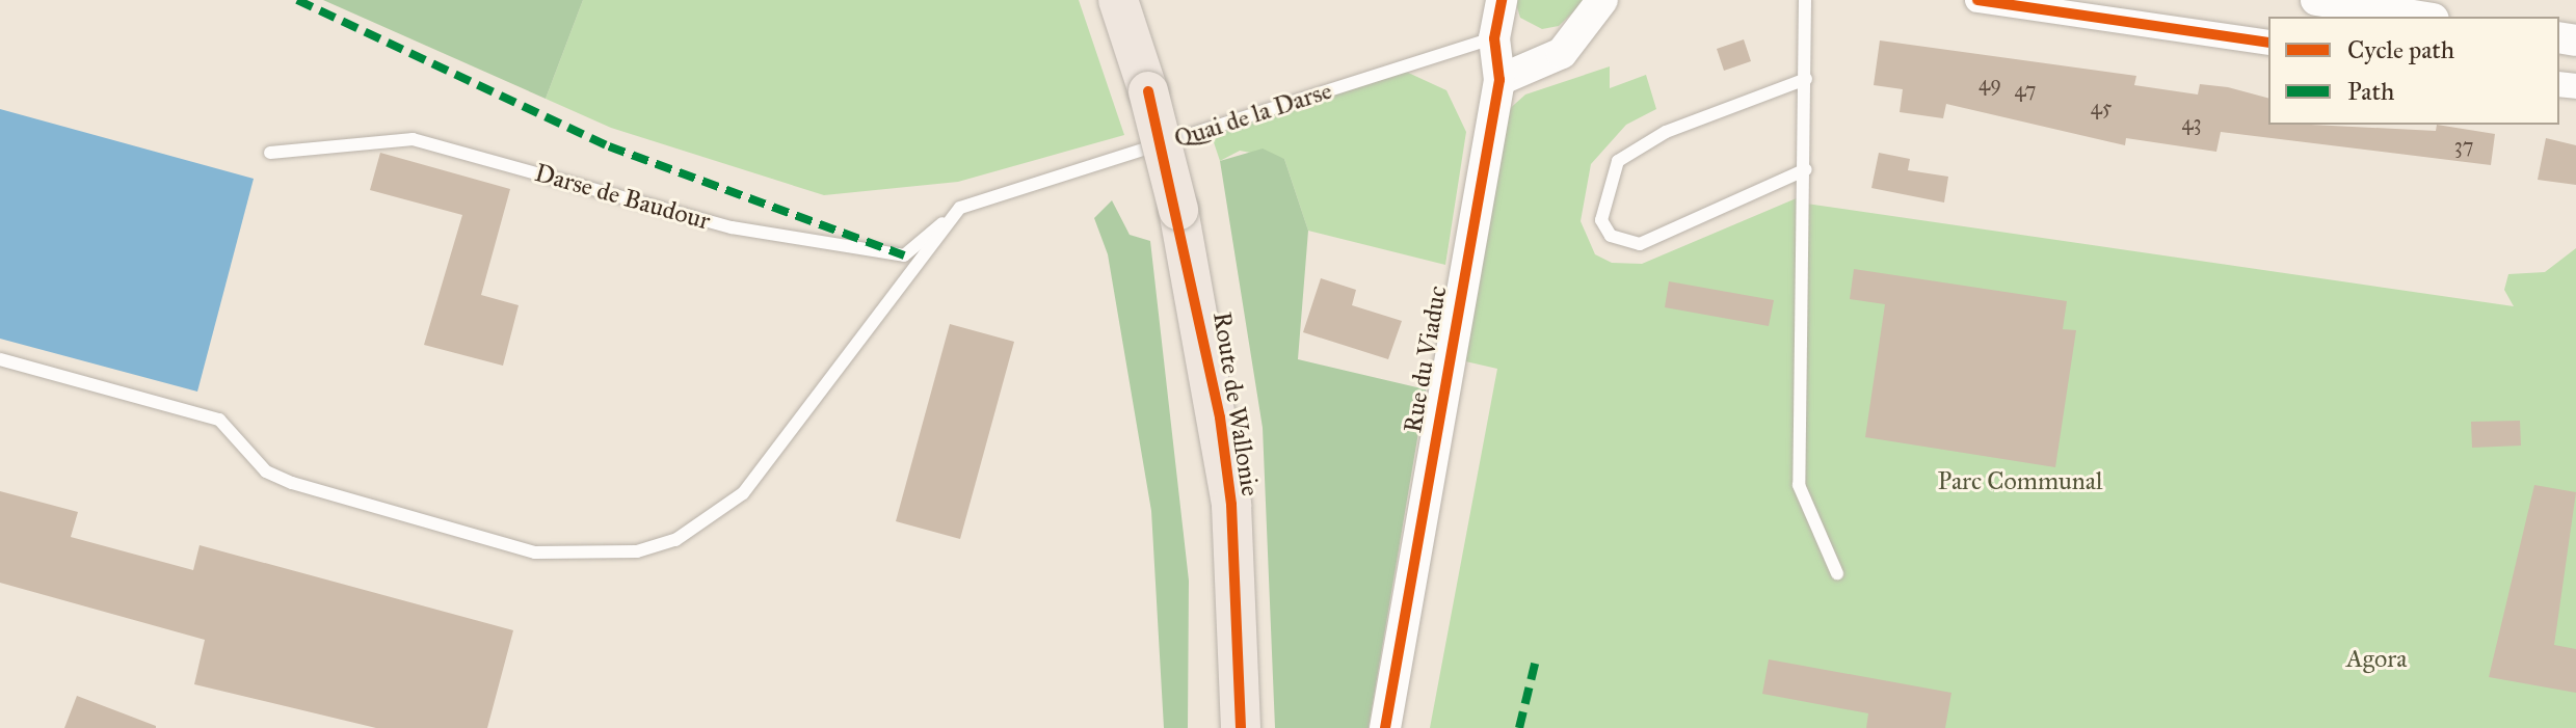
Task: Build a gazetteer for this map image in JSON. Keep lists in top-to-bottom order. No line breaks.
{"streets":{"main road":["Route de Wallonie"],"street":["Rue du Viaduc"],"lane":["Quai de la Darse","Darse de Baudour"]},"crossings":[["Quai de la Darse","Darse de Baudour"],["Quai de la Darse","Rue du Viaduc"]],"parks":["Parc Communal","Agora"],"house_numbers":["49","47","45","43","37"],"legend":["Cycle path","Path"]}
